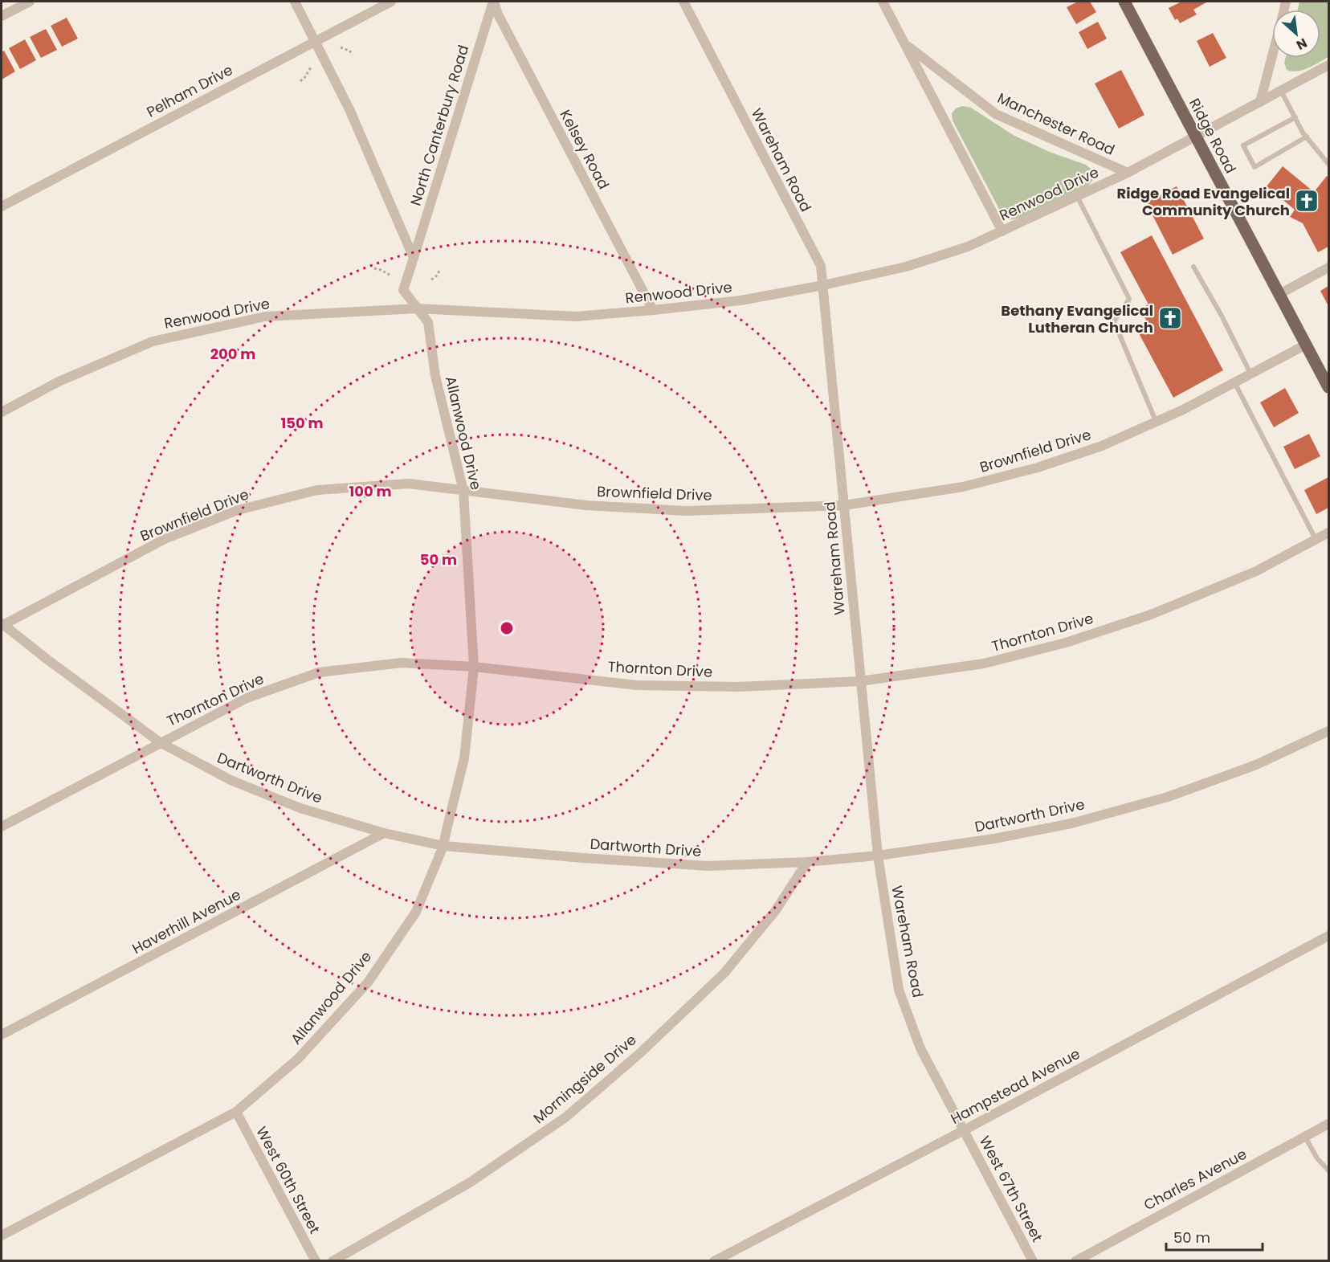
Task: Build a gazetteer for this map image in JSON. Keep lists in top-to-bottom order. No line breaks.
{"streets":{"main road":["Ridge Road"],"street":["Pelham Drive","Manchester Road","North Canterbury Road","Kelsey Road","Wareham Road","Renwood Drive","Allanwood Drive","Brownfield Drive","Thornton Drive","Dartworth Drive","Haverhill Avenue","Morningside Drive","Hampstead Avenue","Charles Avenue","West 60th Street","West 67th Street"]},"crossings":[["Manchester Road","Renwood Drive"],["North Canterbury Road","Kelsey Road"],["North Canterbury Road","Allanwood Drive"],["Ridge Road","Renwood Drive"],["Ridge Road","Brownfield Drive"],["Kelsey Road","Renwood Drive"],["Wareham Road","Renwood Drive"],["Wareham Road","Brownfield Drive"],["Wareham Road","Thornton Drive"],["Wareham Road","Dartworth Drive"],["Wareham Road","Hampstead Avenue"],["Wareham Road","West 67th Street"],["Renwood Drive","Allanwood Drive"],["Allanwood Drive","Brownfield Drive"],["Allanwood Drive","Thornton Drive"],["Allanwood Drive","Dartworth Drive"],["Allanwood Drive","West 60th Street"],["Brownfield Drive","Dartworth Drive"],["Thornton Drive","Dartworth Drive"],["Dartworth Drive","Haverhill Avenue"],["Dartworth Drive","Morningside Drive"],["Hampstead Avenue","West 67th Street"]],"places":{"church":["Ridge Road Evangelical Community Church","Bethany Evangelical Lutheran Church"]},"scale_bar":"50 m","north":"bottom right","rings":["200 m","150 m","100 m","50 m"]}
